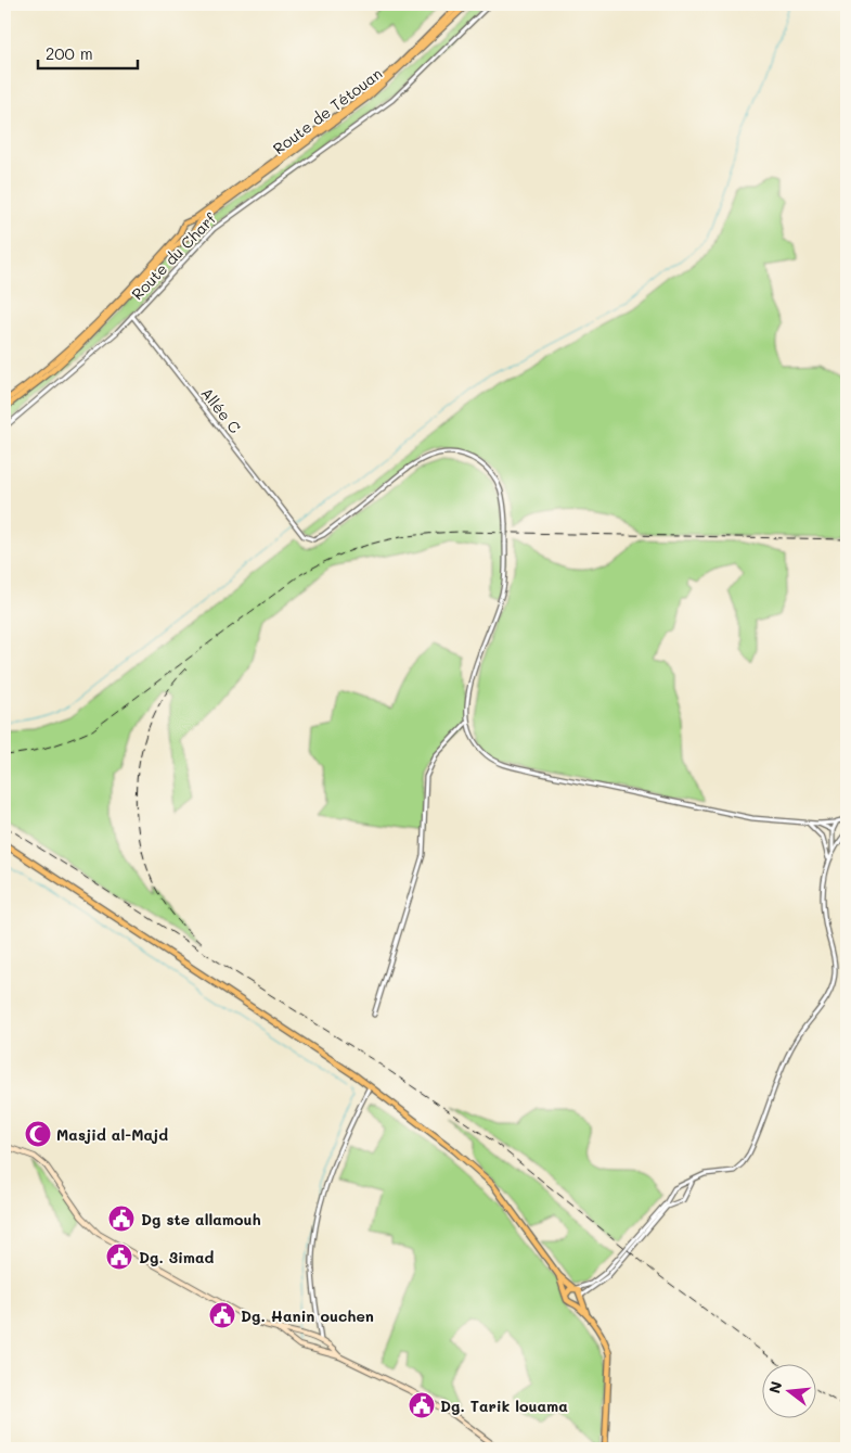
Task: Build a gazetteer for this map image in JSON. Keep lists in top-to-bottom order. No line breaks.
{"streets":{"main road":["Route de Tétouan"],"street":["Route du Charf","Allée C"]},"crossings":[["Route du Charf","Allée C"]],"places":{"mosque":["Masjid al-Majd"],"public building":["Dg ste allamouh","Dg. 3imad","Dg. Hanin ouchen","Dg. Tarik louama"]},"scale_bar":"200 m","north":"left"}
